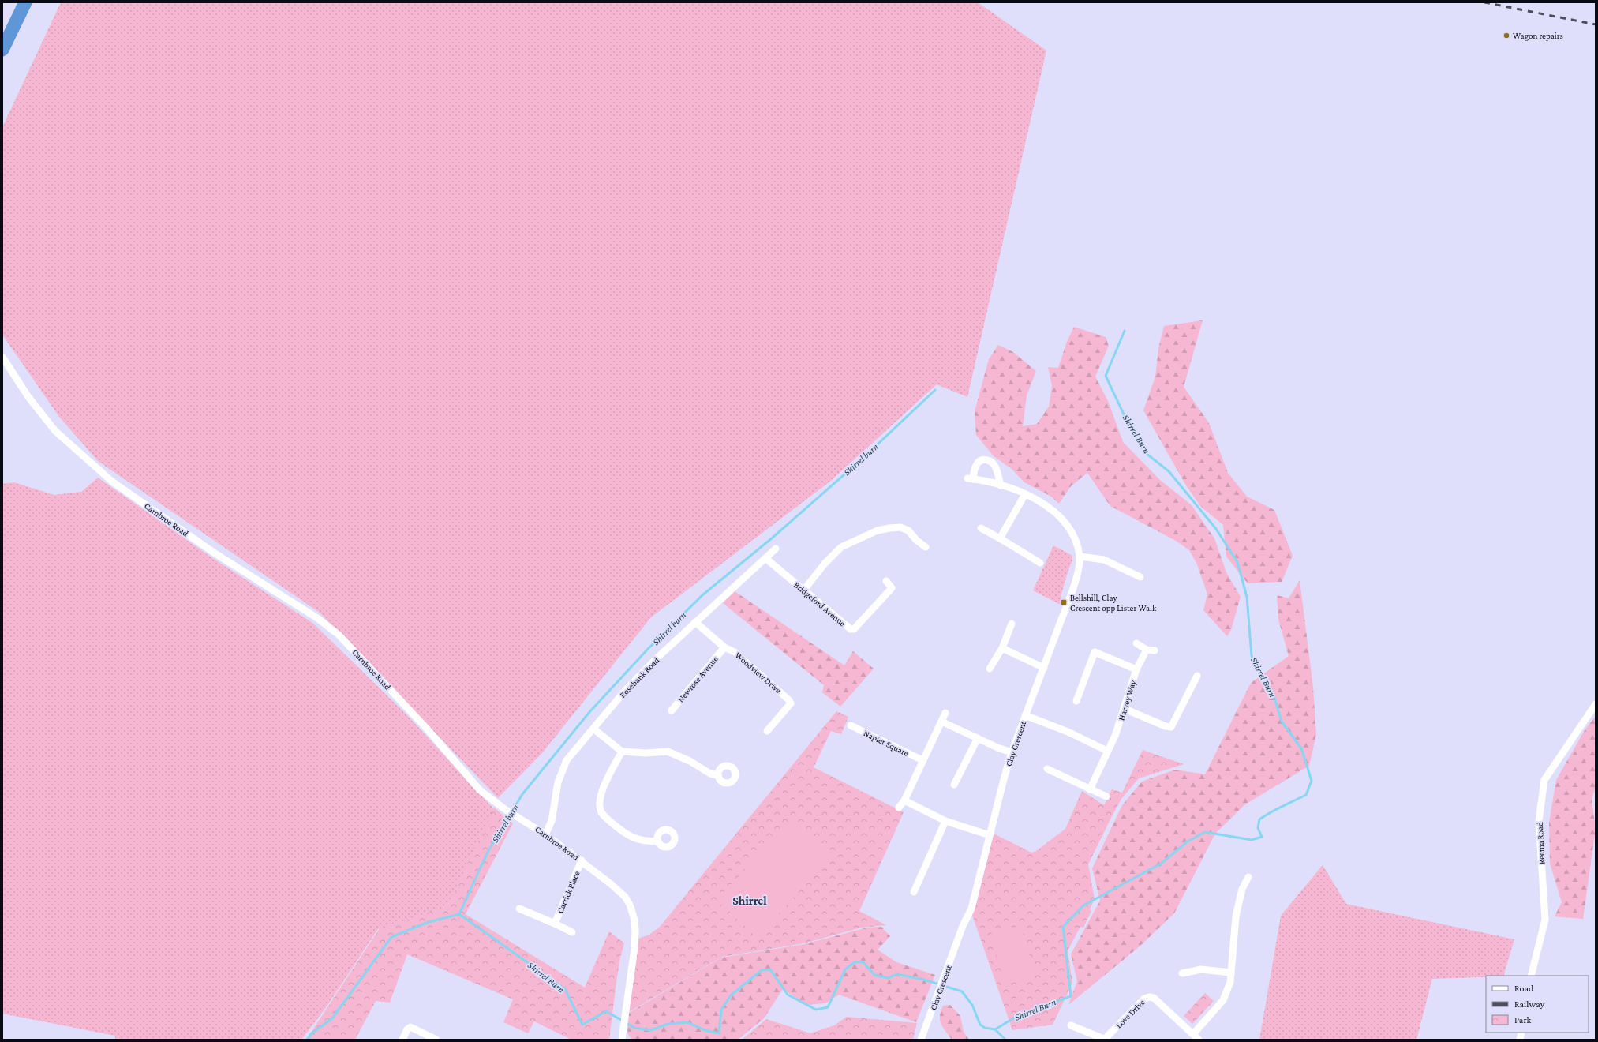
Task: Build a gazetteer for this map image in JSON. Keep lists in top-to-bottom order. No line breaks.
{"streets":{"street":["Carnbroe Road","Bridgeford Avenue","Woodview Drive","Rosebank Road","Newrose Avenue","Harvey Way","Napier Square","Clay Crescent","Reema Road","Carrick Place","Love Drive"]},"crossings":[["Carnbroe Road","Rosebank Road"],["Carnbroe Road","Carrick Place"],["Bridgeford Avenue","Rosebank Road"],["Woodview Drive","Rosebank Road"],["Woodview Drive","Newrose Avenue"]],"districts":["Shirrel"],"water":["Shirrel Burn","Shirrel burn"],"places":{"other":["Wagon repairs"],"transit":["Bellshill, Clay Crescent opp Lister Walk"]},"legend":["Road","Railway","Park"]}
